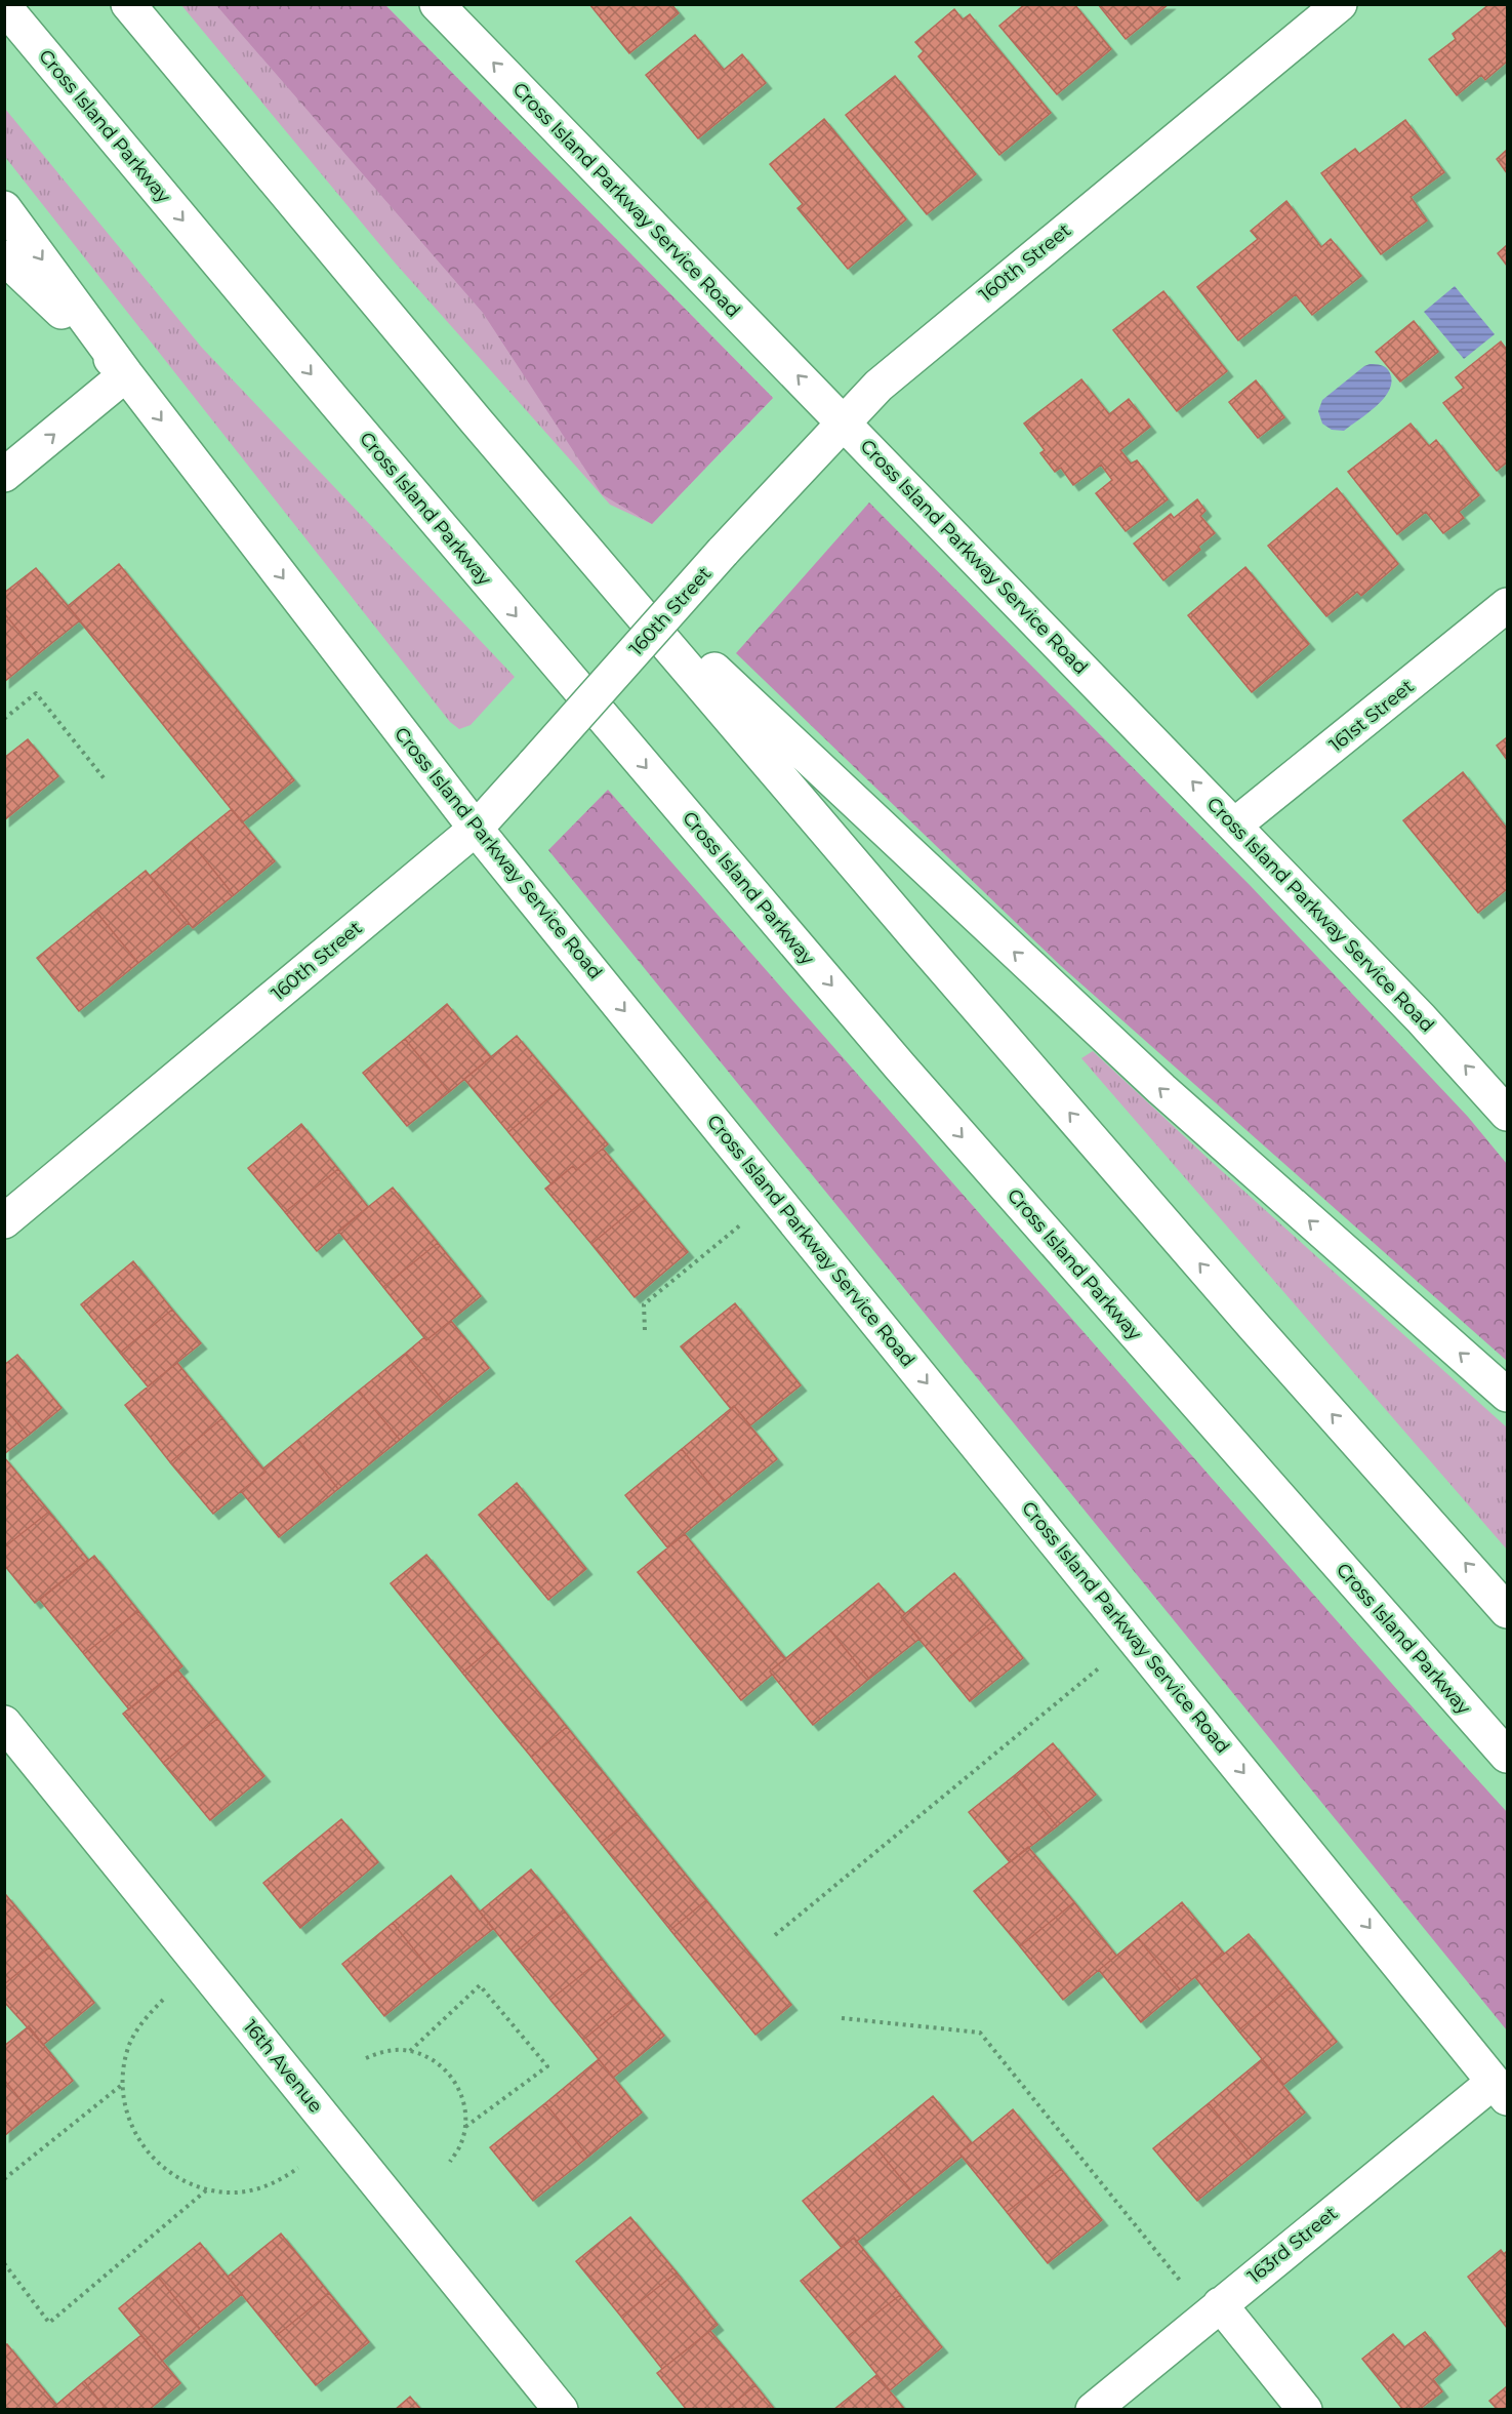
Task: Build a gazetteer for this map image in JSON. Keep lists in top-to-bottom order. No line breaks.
{"streets":{"main road":["Cross Island Parkway","Cross Island Parkway Service Road","160th Street","161st Street","16th Avenue","163rd Street"]},"crossings":[["Cross Island Parkway Service Road","160th Street"],["Cross Island Parkway Service Road","161st Street"],["Cross Island Parkway Service Road","163rd Street"]]}
